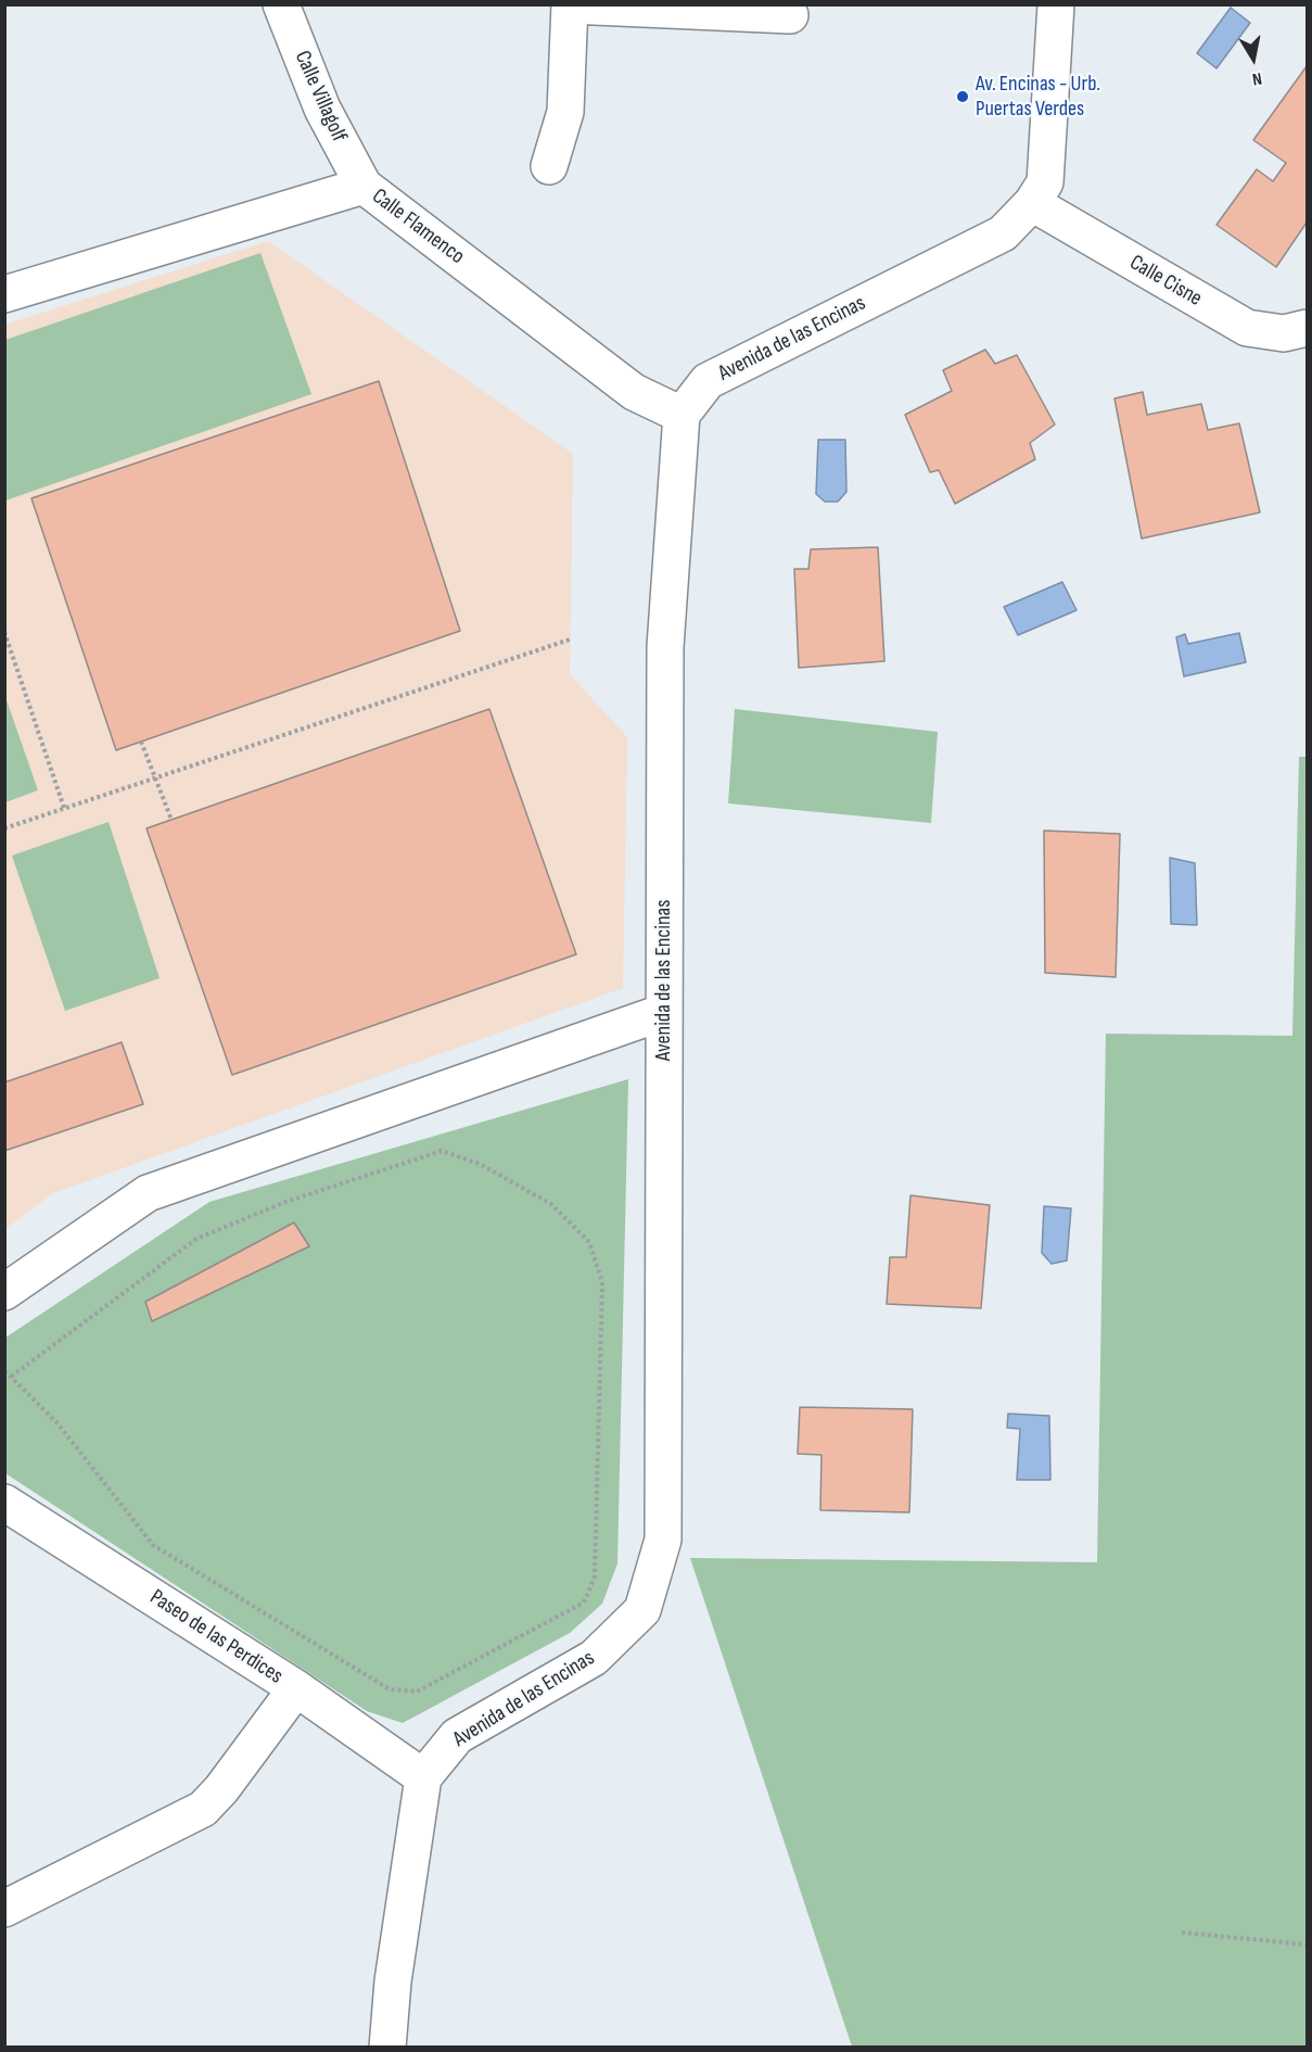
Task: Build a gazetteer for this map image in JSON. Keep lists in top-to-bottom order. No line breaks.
{"streets":{"street":["Calle Villagolf","Calle Flamenco","Calle Cisne","Avenida de las Encinas","Paseo de las Perdices"]},"crossings":[["Calle Villagolf","Calle Flamenco"],["Calle Flamenco","Avenida de las Encinas"],["Calle Cisne","Avenida de las Encinas"],["Avenida de las Encinas","Paseo de las Perdices"]],"places":["Av. Encinas - Urb. Puertas Verdes"],"north":"bottom"}
